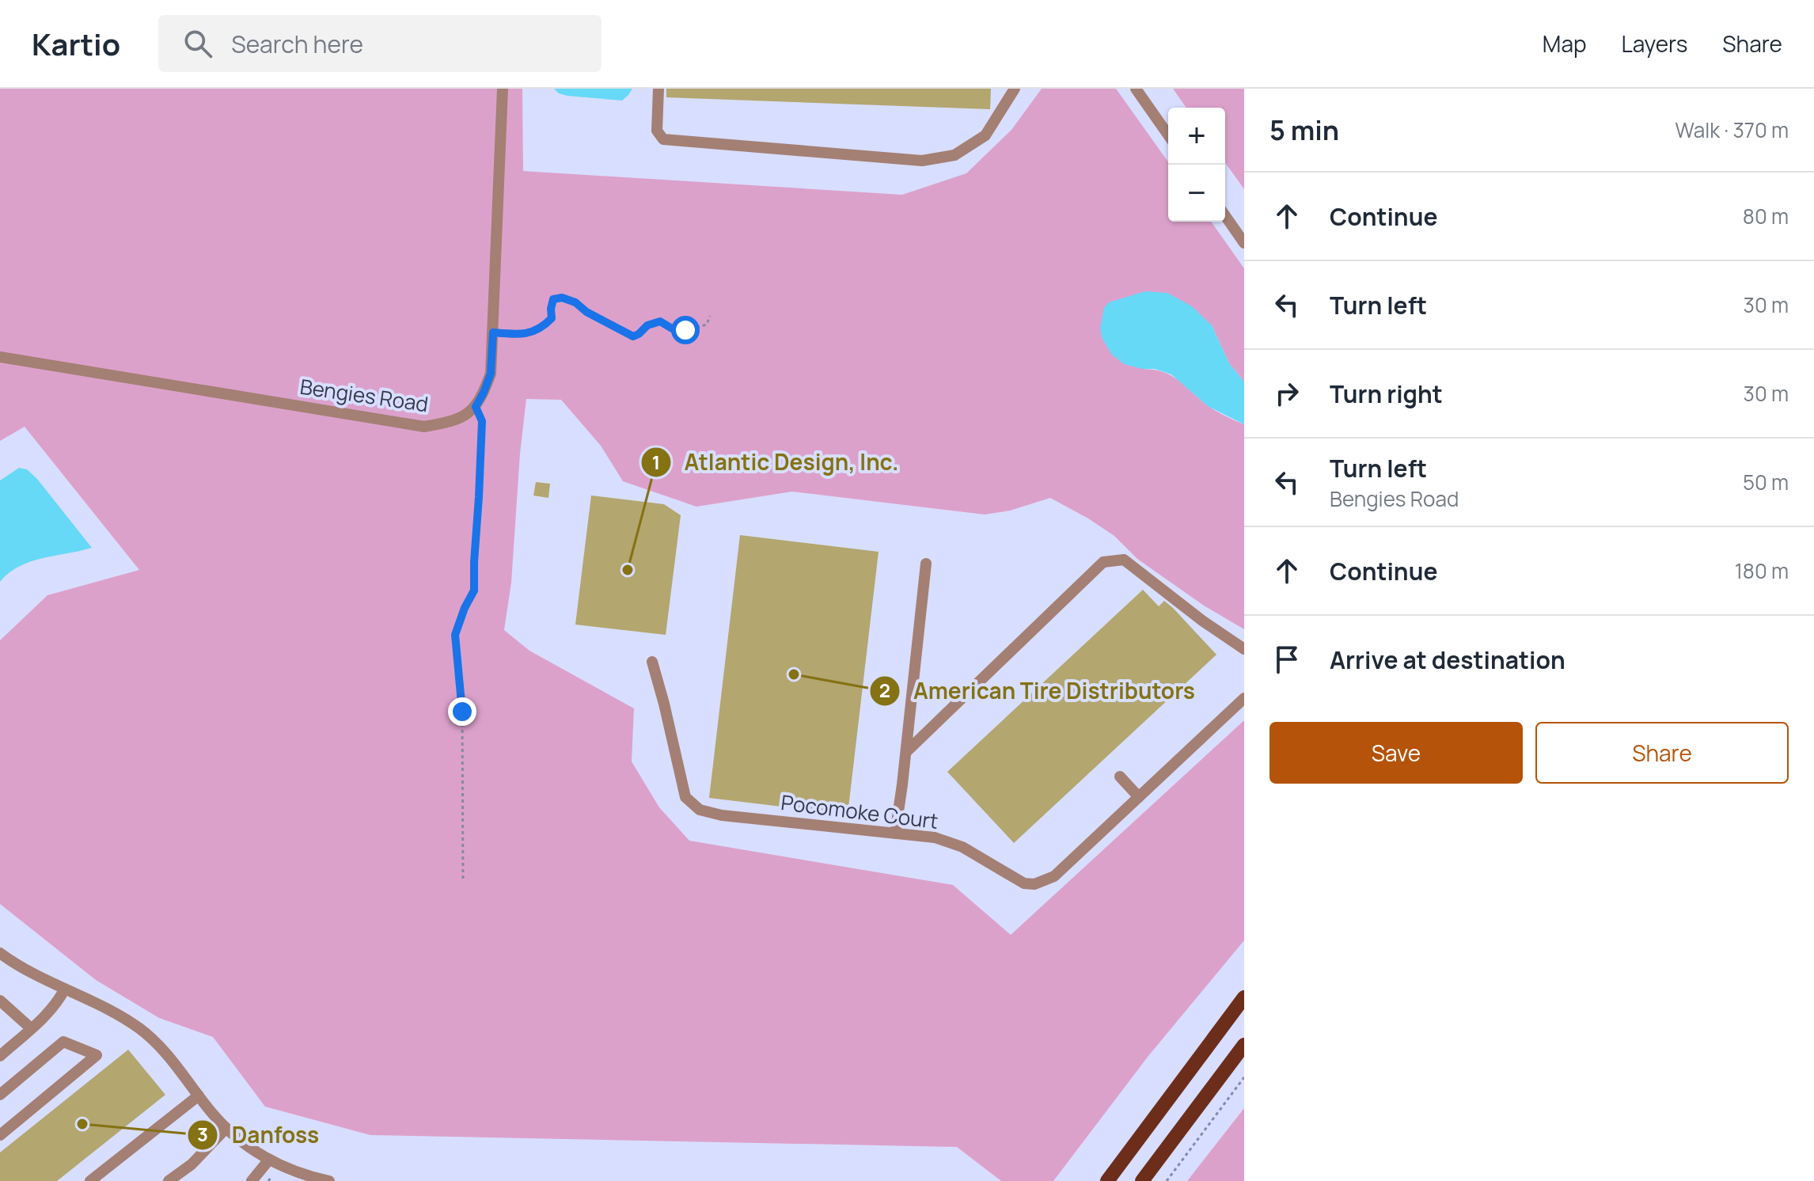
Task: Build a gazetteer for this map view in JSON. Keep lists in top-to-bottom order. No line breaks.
{"streets":{"street":["Bengies Road","Pocomoke Court"]},"places":["Atlantic Design, Inc.","American Tire Distributors","Danfoss"],"page":{"header":"Kartio","search":"Search here","nav":["Map","Layers","Share"],"heading":["5 min","Walk · 370 m"],"map_buttons":["+","−"],"list":[["Continue","80 m"],["Turn left","30 m"],["Turn right","30 m"],["Turn left","Bengies Road","50 m"],["Continue","180 m"],"Arrive at destination"],"buttons":["Save","Share"]}}
